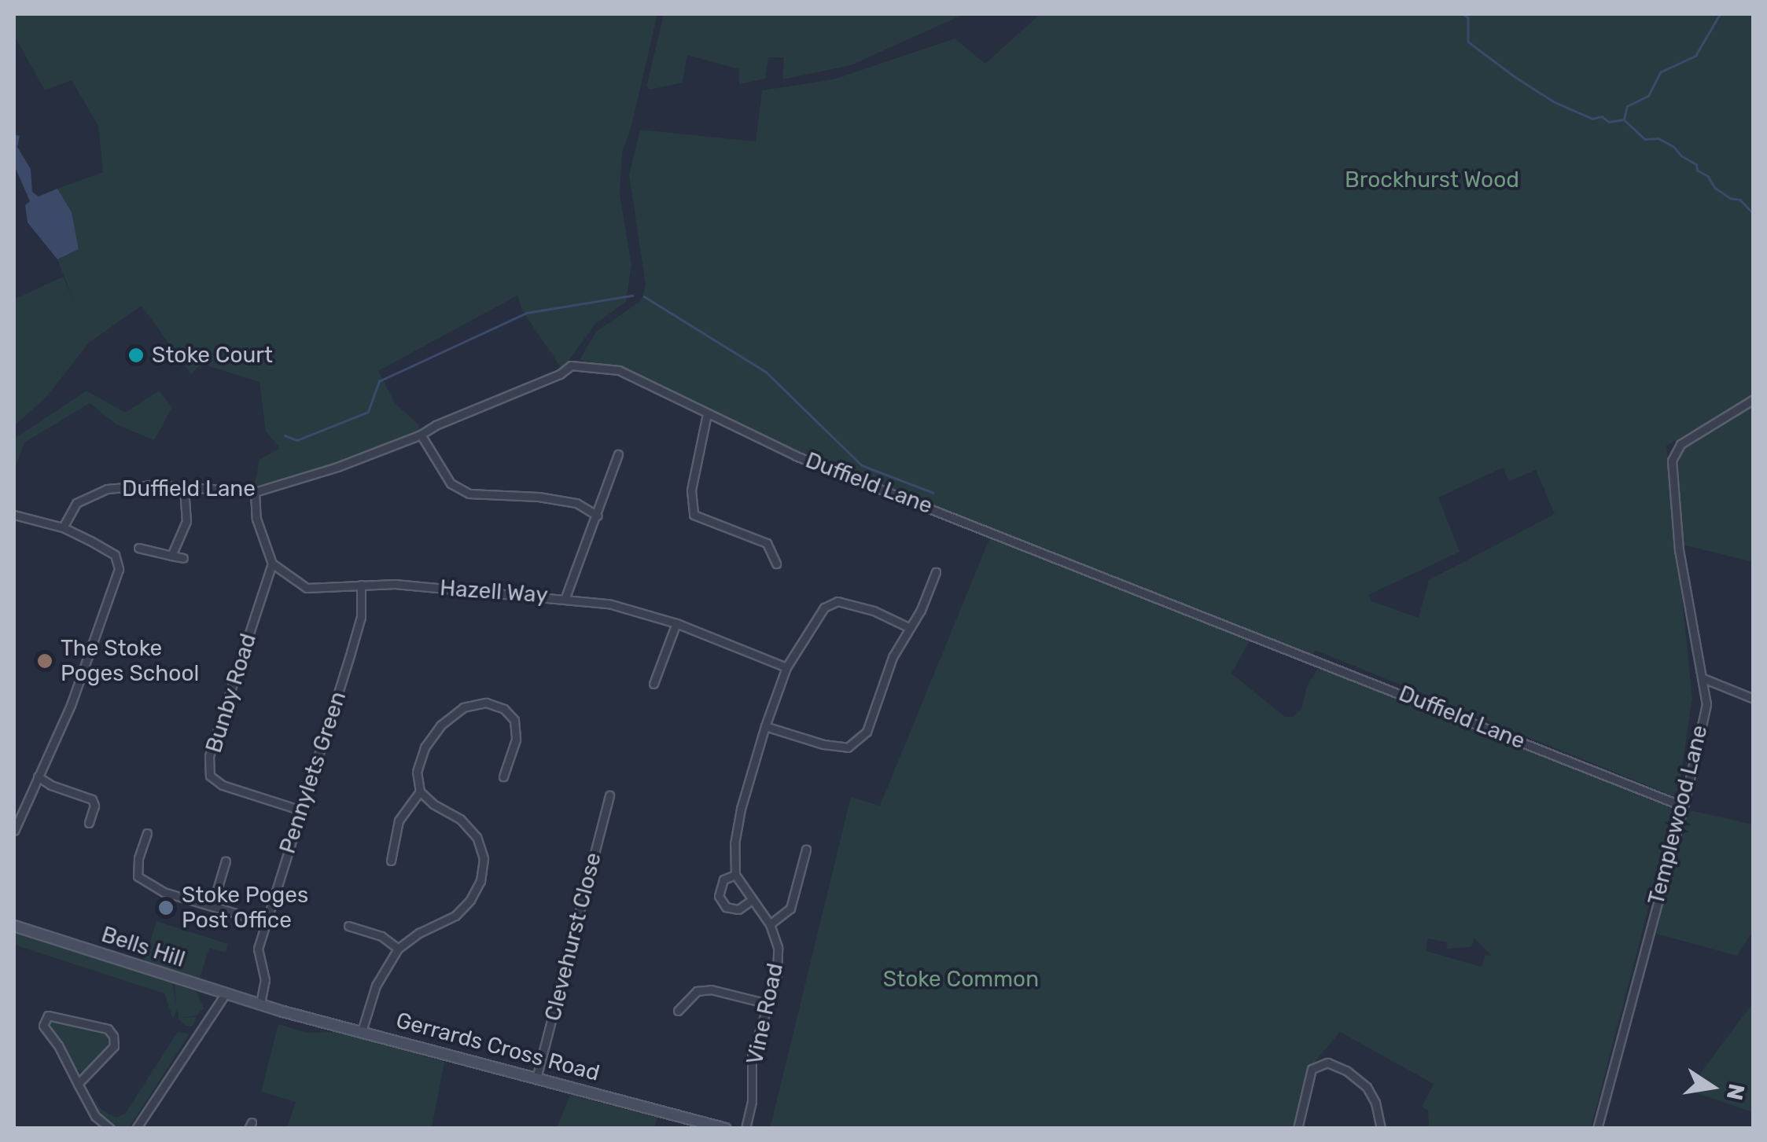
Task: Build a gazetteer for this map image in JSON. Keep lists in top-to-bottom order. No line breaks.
{"streets":{"main road":["Bells Hill","Gerrards Cross Road"],"street":["Duffield Lane","Hazell Way","Bunby Road","Pennylets Green","Templewood Lane","Clevehurst Close","Vine Road"]},"crossings":[["Duffield Lane","Templewood Lane"],["Hazell Way","Bunby Road"],["Hazell Way","Pennylets Green"],["Bunby Road","Pennylets Green"],["Pennylets Green","Bells Hill"],["Pennylets Green","Gerrards Cross Road"],["Clevehurst Close","Gerrards Cross Road"],["Bells Hill","Gerrards Cross Road"]],"parks":["Brockhurst Wood","Stoke Common"],"places":["Stoke Court","The Stoke Poges School","Stoke Poges Post Office"],"north":"right"}
